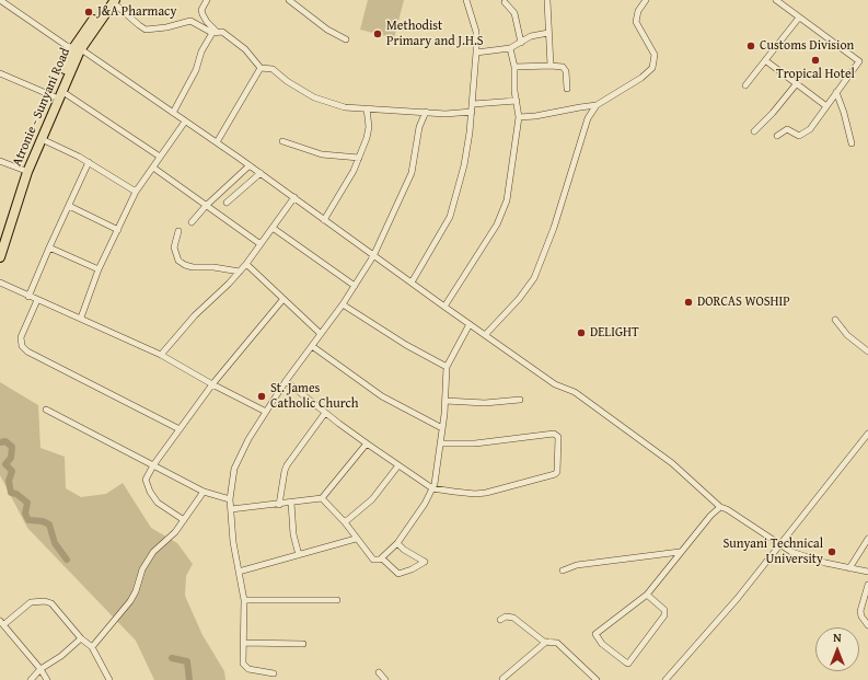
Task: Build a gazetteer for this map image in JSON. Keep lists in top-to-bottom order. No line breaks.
{"streets":{"highway":["Atronie - Sunyani Road"]},"places":["J&A Pharmacy","Methodist Primary and J.H.S","Customs Division","Tropical Hotel","DORCAS WOSHIP","DELIGHT","St. James Catholic Church","Sunyani Technical University"],"north":"top"}
